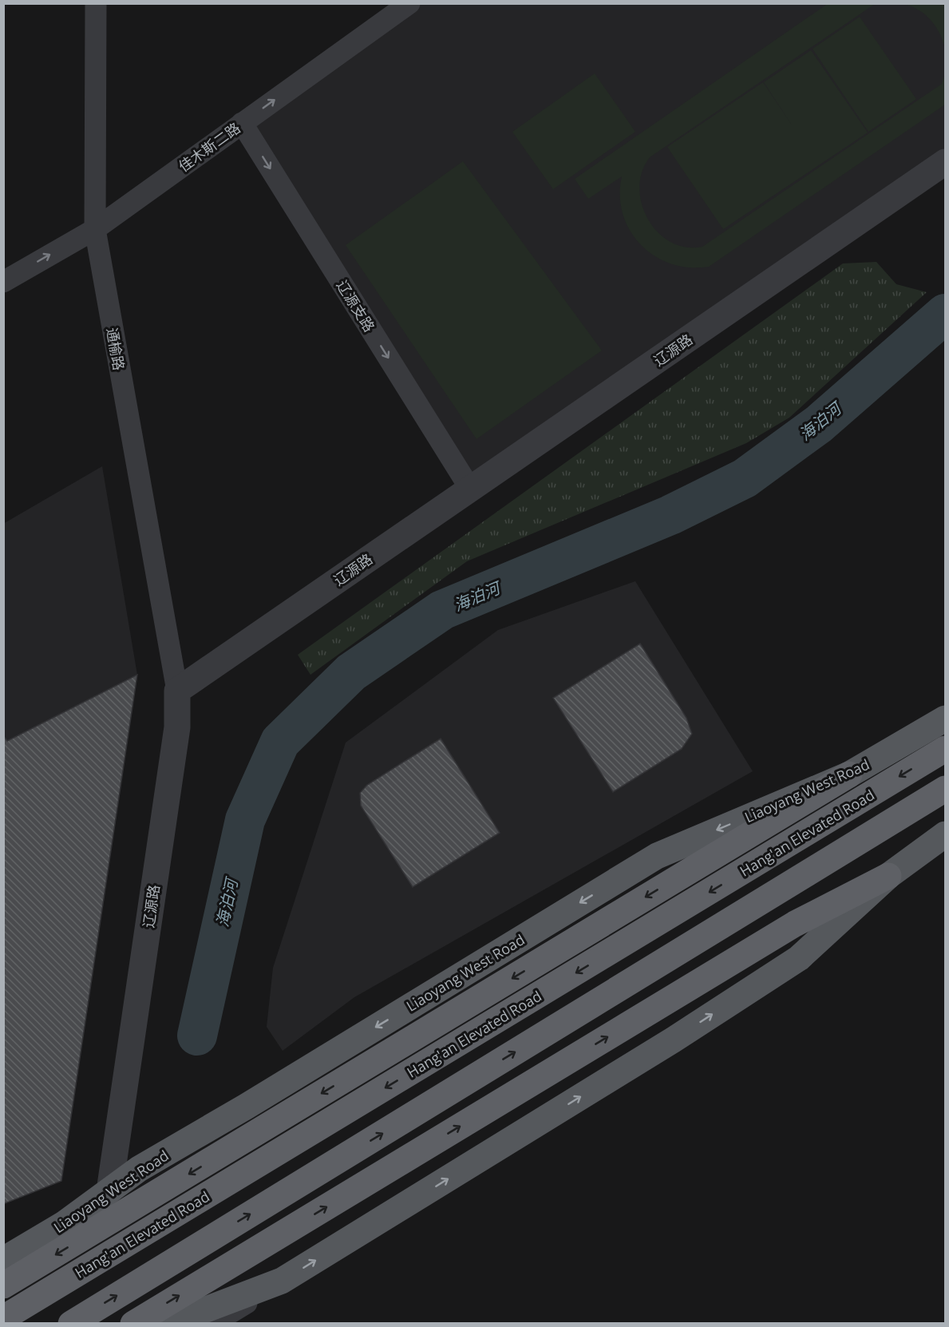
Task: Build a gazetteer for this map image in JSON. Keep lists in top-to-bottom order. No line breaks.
{"streets":{"highway":["Hang'an Elevated Road"],"main road":["Liaoyang West Road"],"street":["佳木斯二路","辽源支路","通榆路","辽源路"]},"crossings":[["佳木斯二路","辽源支路"],["佳木斯二路","通榆路"],["辽源支路","辽源路"],["通榆路","辽源路"],["辽源路","Liaoyang West Road"]],"one_way":["佳木斯二路","辽源支路"],"water":["海泊河"]}
